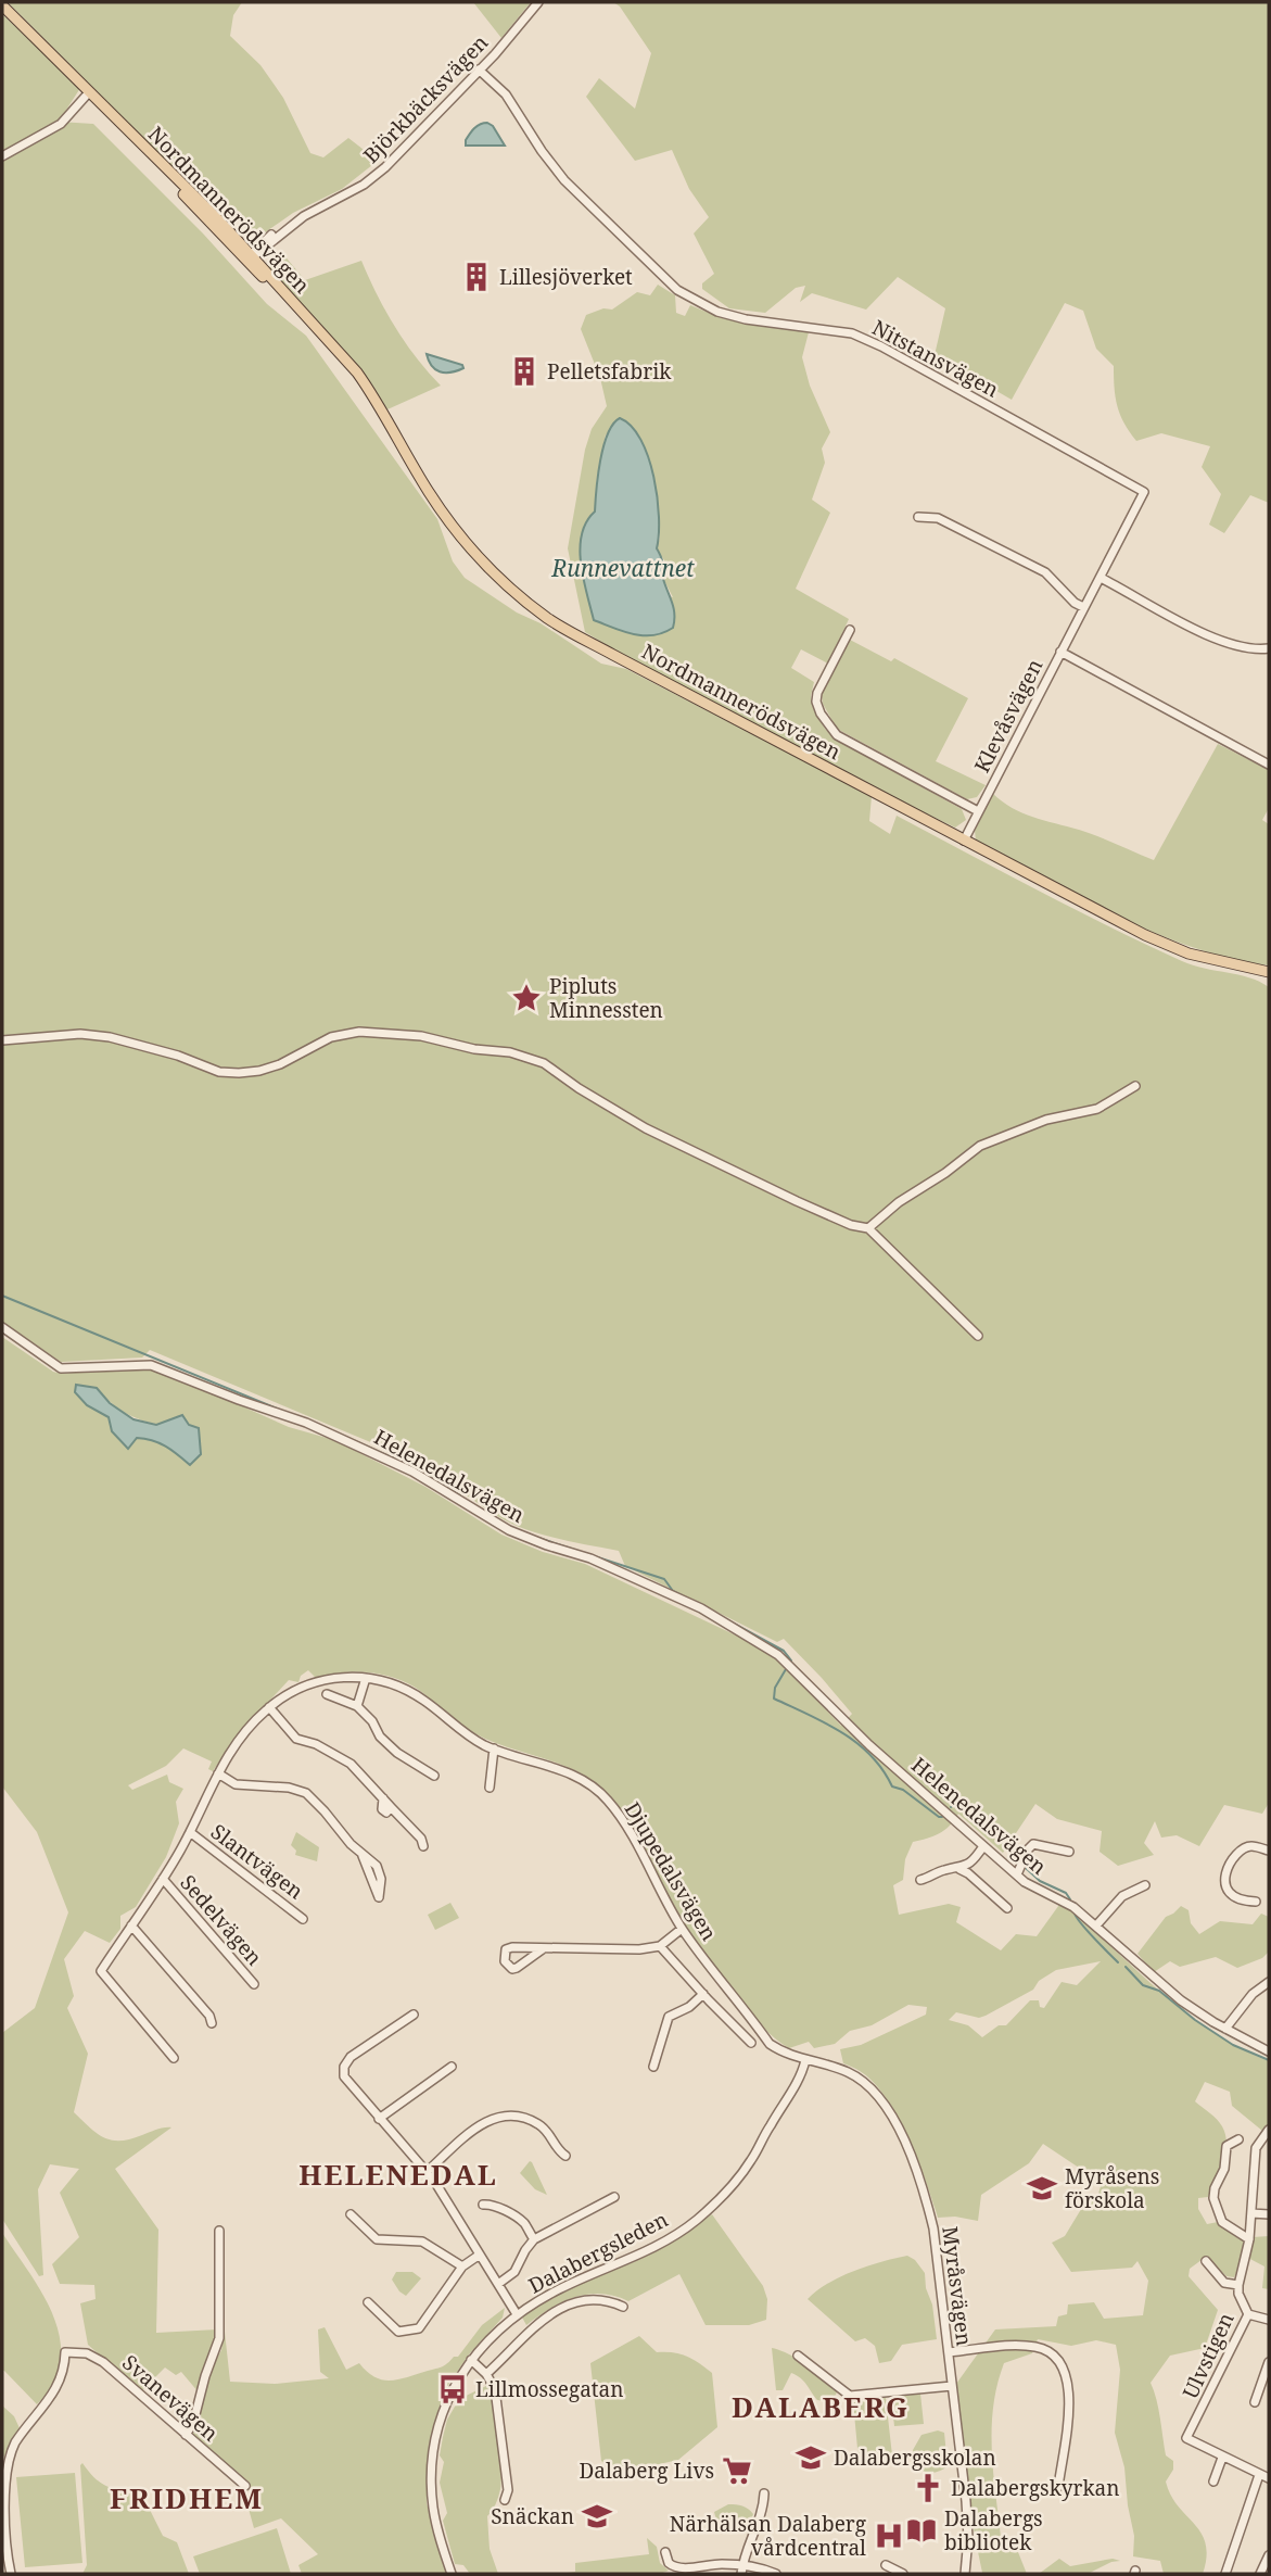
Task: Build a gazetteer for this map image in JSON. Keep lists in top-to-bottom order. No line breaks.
{"streets":{"main road":["Nordmannerödsvägen"],"street":["Björkbäcksvägen","Nitstansvägen","Klevåsvägen","Helenedalsvägen","Slantvägen","Djupedalsvägen","Sedelvägen","Dalabergsleden","Myråsvägen","Ulvstigen","Svanevägen"]},"crossings":[["Björkbäcksvägen","Nordmannerödsvägen"],["Björkbäcksvägen","Nitstansvägen"],["Nordmannerödsvägen","Klevåsvägen"],["Nitstansvägen","Klevåsvägen"],["Slantvägen","Djupedalsvägen"],["Djupedalsvägen","Sedelvägen"],["Djupedalsvägen","Dalabergsleden"],["Djupedalsvägen","Myråsvägen"],["Dalabergsleden","Myråsvägen"]],"districts":["HELENEDAL","DALABERG","FRIDHEM"],"water":["Runnevattnet"],"places":{"building":["Lillesjöverket","Pelletsfabrik"],"place":["Pipluts Minnessten"],"school or university":["Myråsens förskola","Dalabergsskolan","Snäckan"],"bus stop":["Lillmossegatan"],"supermarket":["Dalaberg Livs"],"church":["Dalabergskyrkan"],"library":["Dalabergs bibliotek"],"hospital":["Närhälsan Dalaberg vårdcentral"]}}
